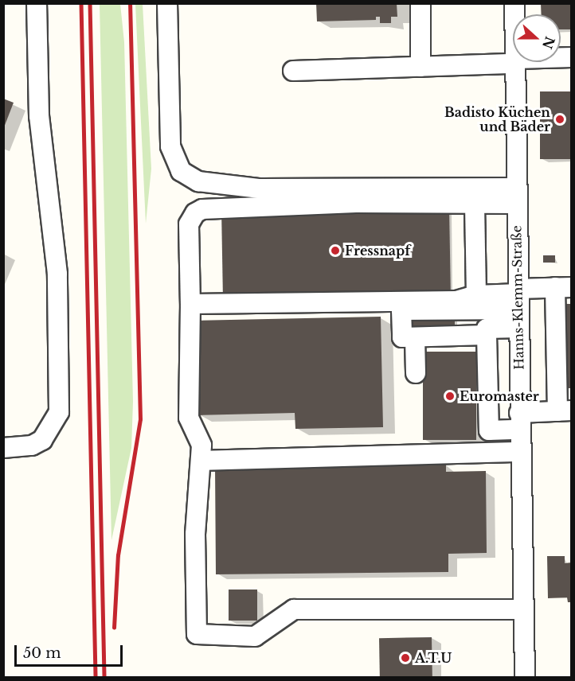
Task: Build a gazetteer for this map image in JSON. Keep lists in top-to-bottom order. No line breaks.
{"streets":{"street":["Hanns-Klemm-Straße"]},"places":["Badisto Küchen und Bäder","Fressnapf","Euromaster","A.T.U"],"scale_bar":"50 m","north":"right"}
